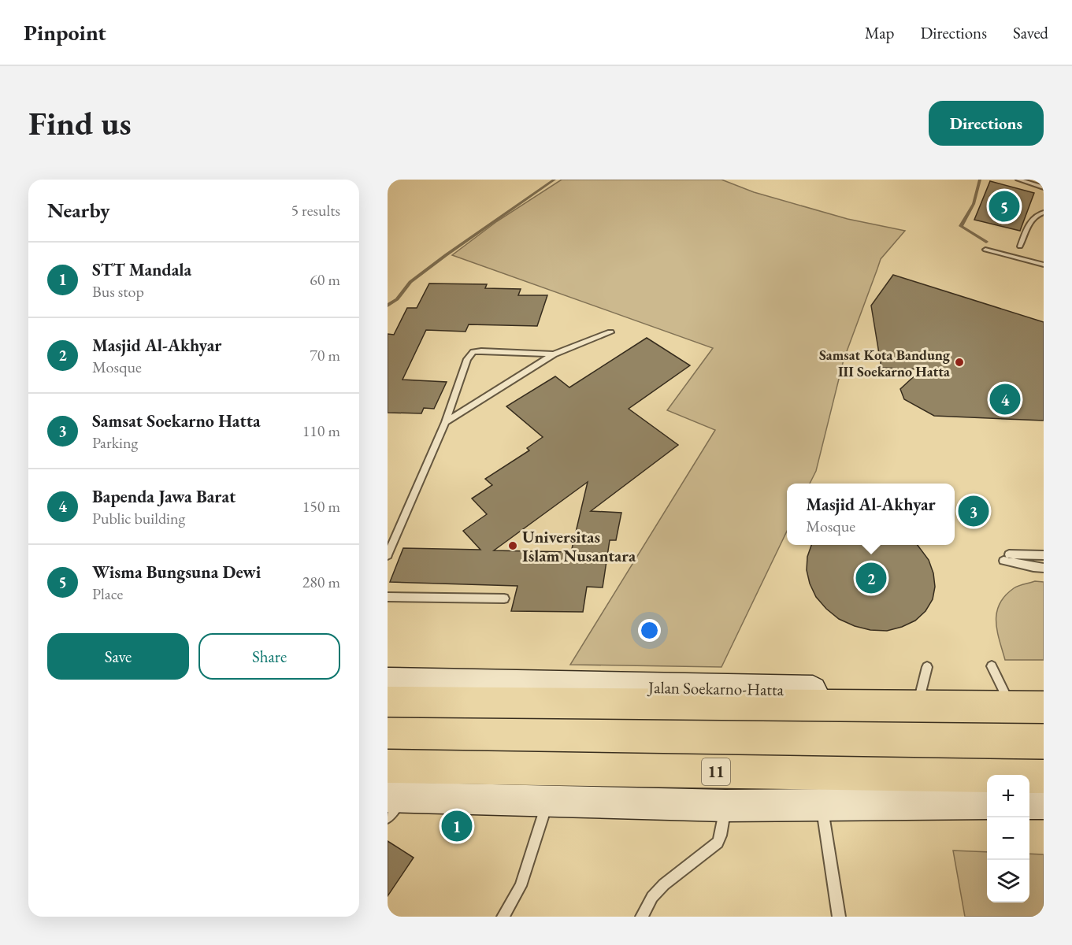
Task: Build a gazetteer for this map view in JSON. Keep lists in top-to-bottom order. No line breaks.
{"streets":{"highway":["Jalan Soekarno-Hatta","11"]},"places":["Samsat Kota Bandung III Soekarno Hatta","Universitas Islam Nusantara"],"page":{"header":"Pinpoint","nav":["Map","Directions","Saved"],"buttons":["Directions",["Save","Share"]],"title":"Find us","heading":["Nearby","5 results"],"pins":["5","4","3","2","1"],"list":[{"mark":"1","name":"STT Mandala","note":"Bus stop","value":"60 m"},{"mark":"2","name":"Masjid Al-Akhyar","note":"Mosque","value":"70 m"},{"mark":"3","name":"Samsat Soekarno Hatta","note":"Parking","value":"110 m"},{"mark":"4","name":"Bapenda Jawa Barat","note":"Public building","value":"150 m"},{"mark":"5","name":"Wisma Bungsuna Dewi","note":"Place","value":"280 m"}],"popup":["Masjid Al-Akhyar","Mosque"],"map_buttons":["+","−"]}}
